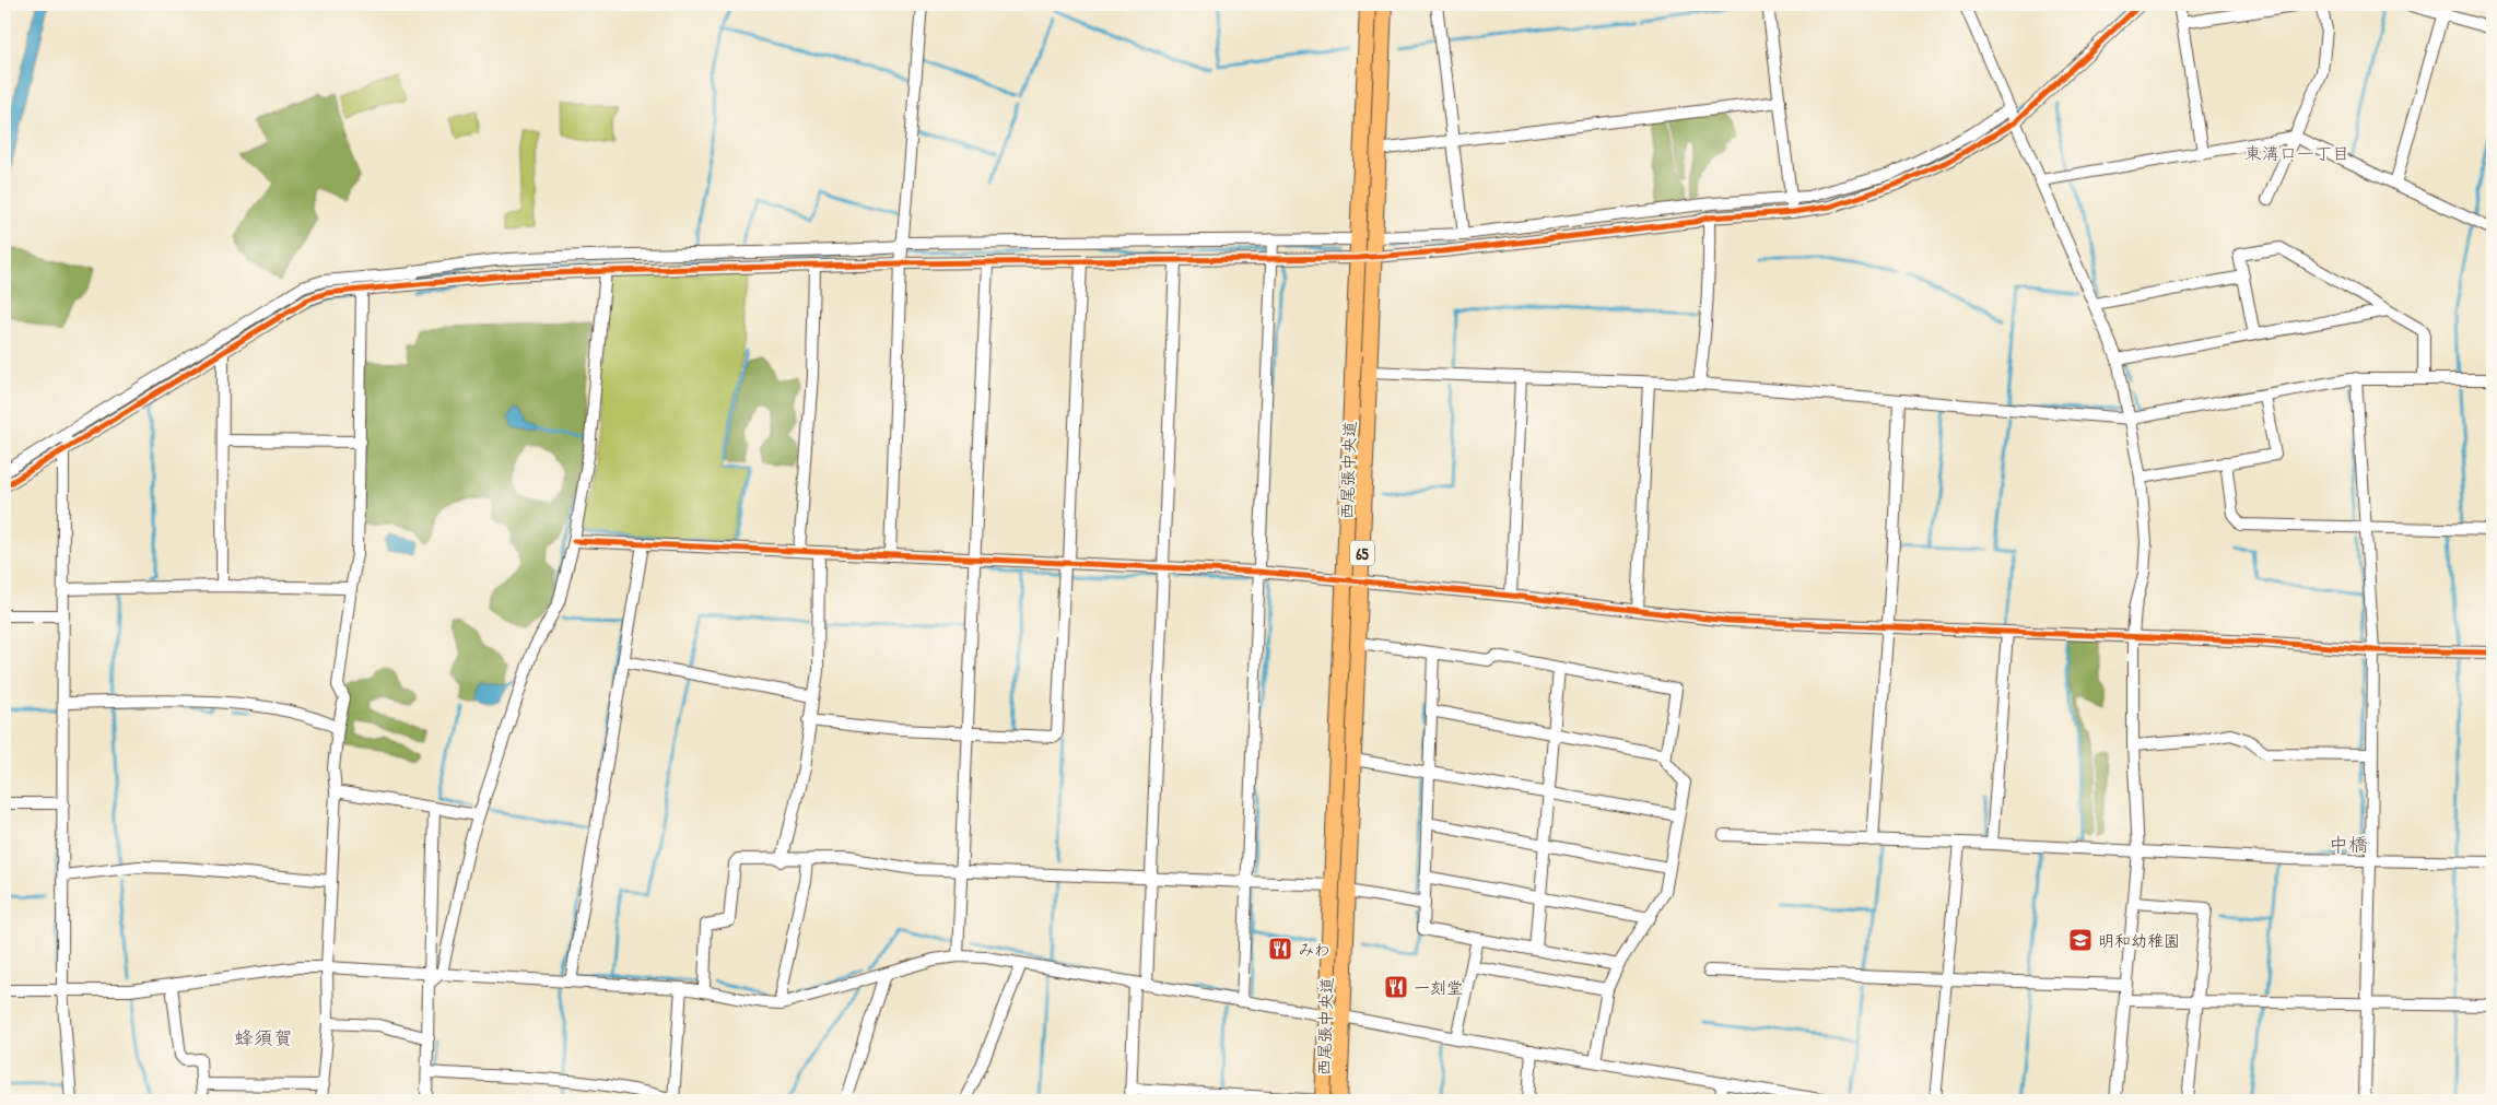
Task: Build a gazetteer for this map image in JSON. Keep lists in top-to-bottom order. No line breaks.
{"streets":{"main road":["西尾張中央道","65"]},"districts":["東溝口一丁目","中橋","蜂須賀"],"places":{"school or university":["明和幼稚園"],"restaurant":["みわ","一刻堂"]}}
